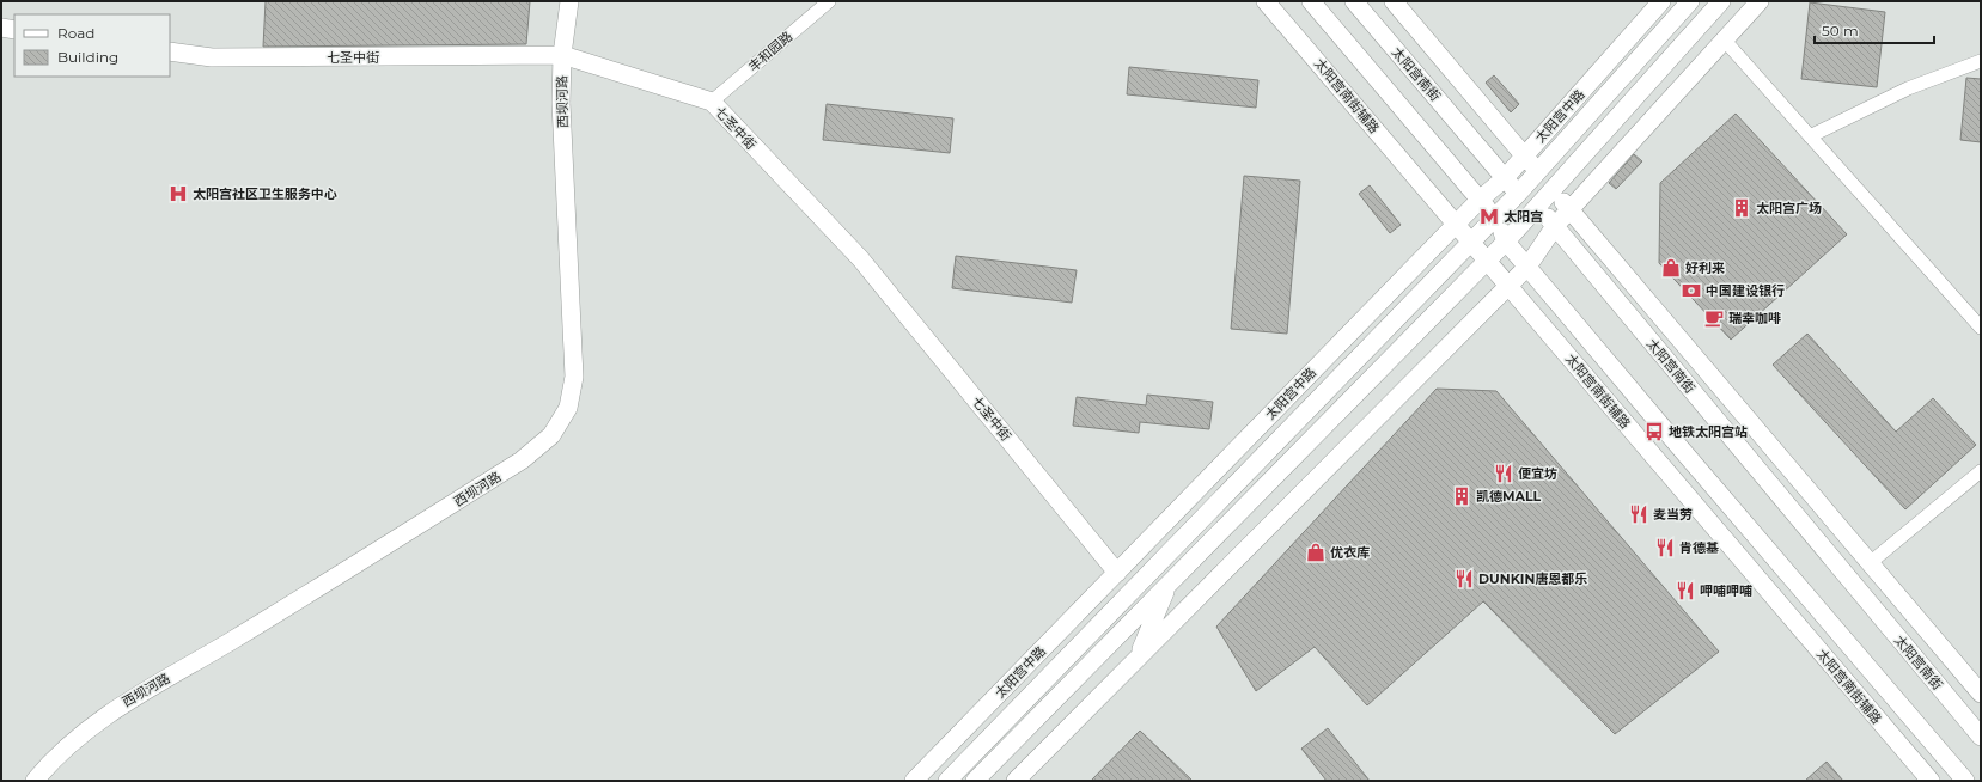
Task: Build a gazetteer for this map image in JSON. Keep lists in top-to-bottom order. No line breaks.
{"streets":{"street":["丰和园路","七圣中街","太阳宫南街","太阳宫南街辅路","西坝河路","太阳宫中路"]},"crossings":[["丰和园路","七圣中街"],["七圣中街","西坝河路"],["七圣中街","太阳宫中路"],["太阳宫南街","太阳宫中路"],["太阳宫南街辅路","太阳宫中路"]],"places":{"hospital":["太阳宫社区卫生服务中心"],"building":["太阳宫广场","凯德MALL"],"metro station":["太阳宫"],"shop":["好利来","优衣库"],"bank":["中国建设银行"],"cafe":["瑞幸咖啡"],"bus stop":["地铁太阳宫站"],"restaurant":["便宜坊","麦当劳","肯德基","DUNKIN唐恩都乐","呷哺呷哺"]},"legend":["Road","Building"],"scale_bar":"50 m"}
